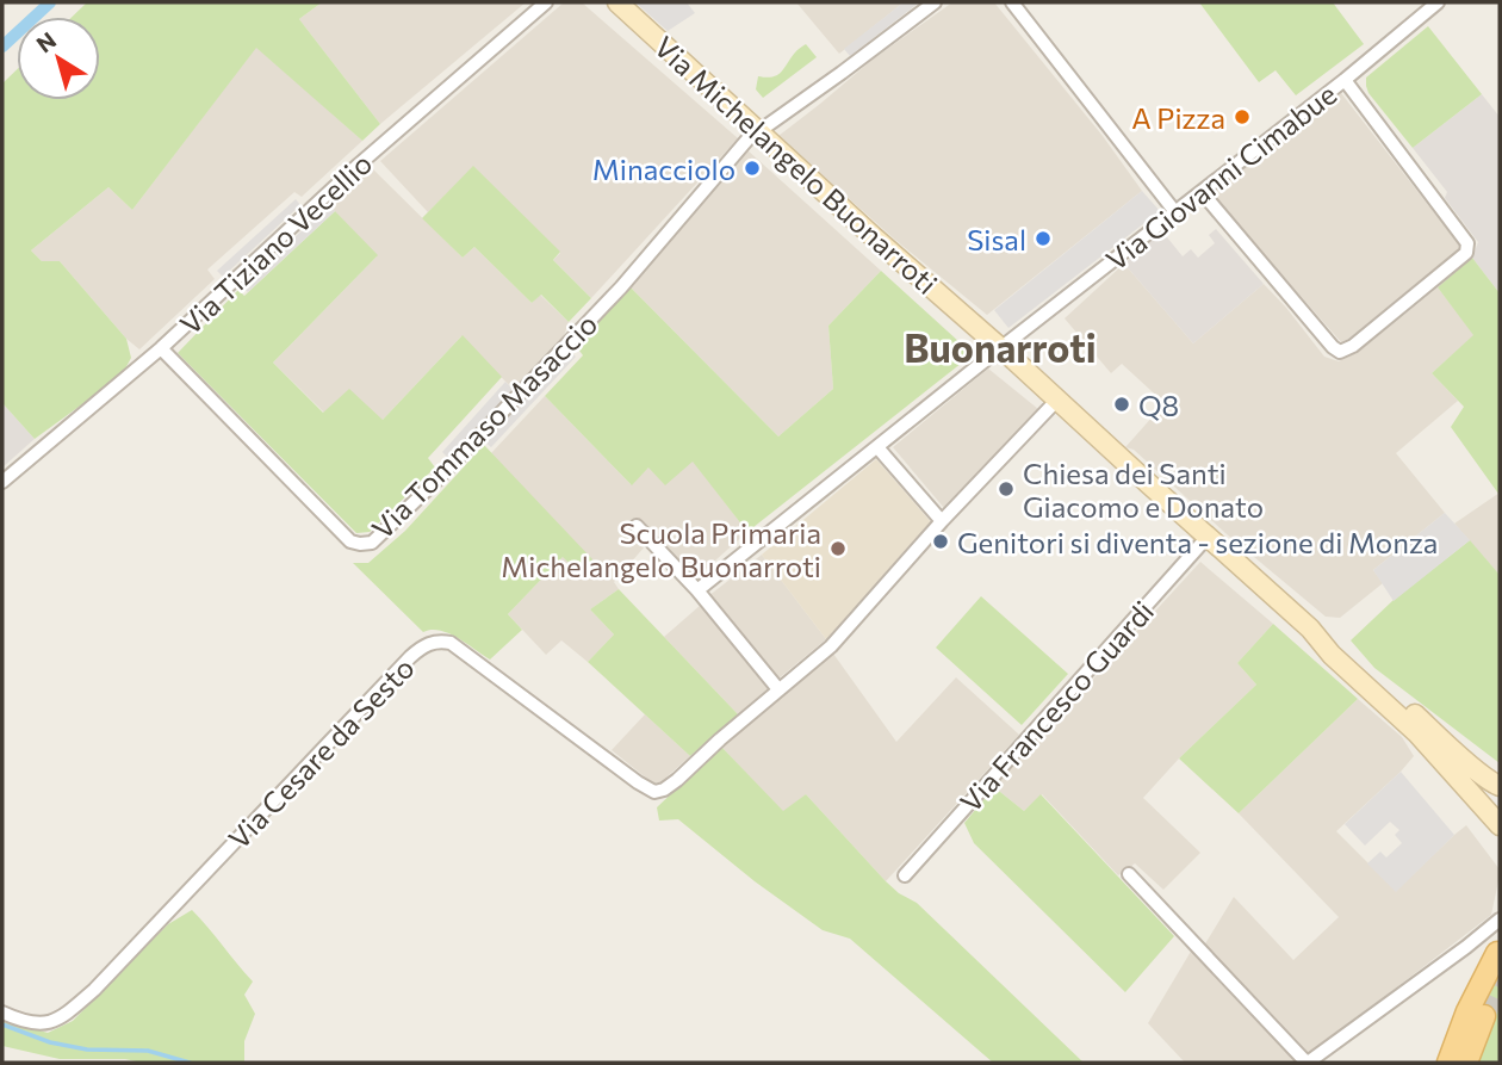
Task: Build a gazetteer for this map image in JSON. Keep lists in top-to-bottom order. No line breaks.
{"streets":{"street":["Via Michelangelo Buonarroti","Via Giovanni Cimabue","Via Tiziano Vecellio","Via Tommaso Masaccio","Via Francesco Guardi","Via Cesare da Sesto"]},"crossings":[["Via Michelangelo Buonarroti","Via Giovanni Cimabue"],["Via Michelangelo Buonarroti","Via Tommaso Masaccio"],["Via Michelangelo Buonarroti","Via Francesco Guardi"],["Via Tiziano Vecellio","Via Tommaso Masaccio"]],"districts":["Buonarroti"],"places":["A Pizza","Minacciolo","Sisal","Q8","Chiesa dei Santi Giacomo e Donato","Genitori si diventa - sezione di Monza","Scuola Primaria Michelangelo Buonarroti"],"north":"top left"}
